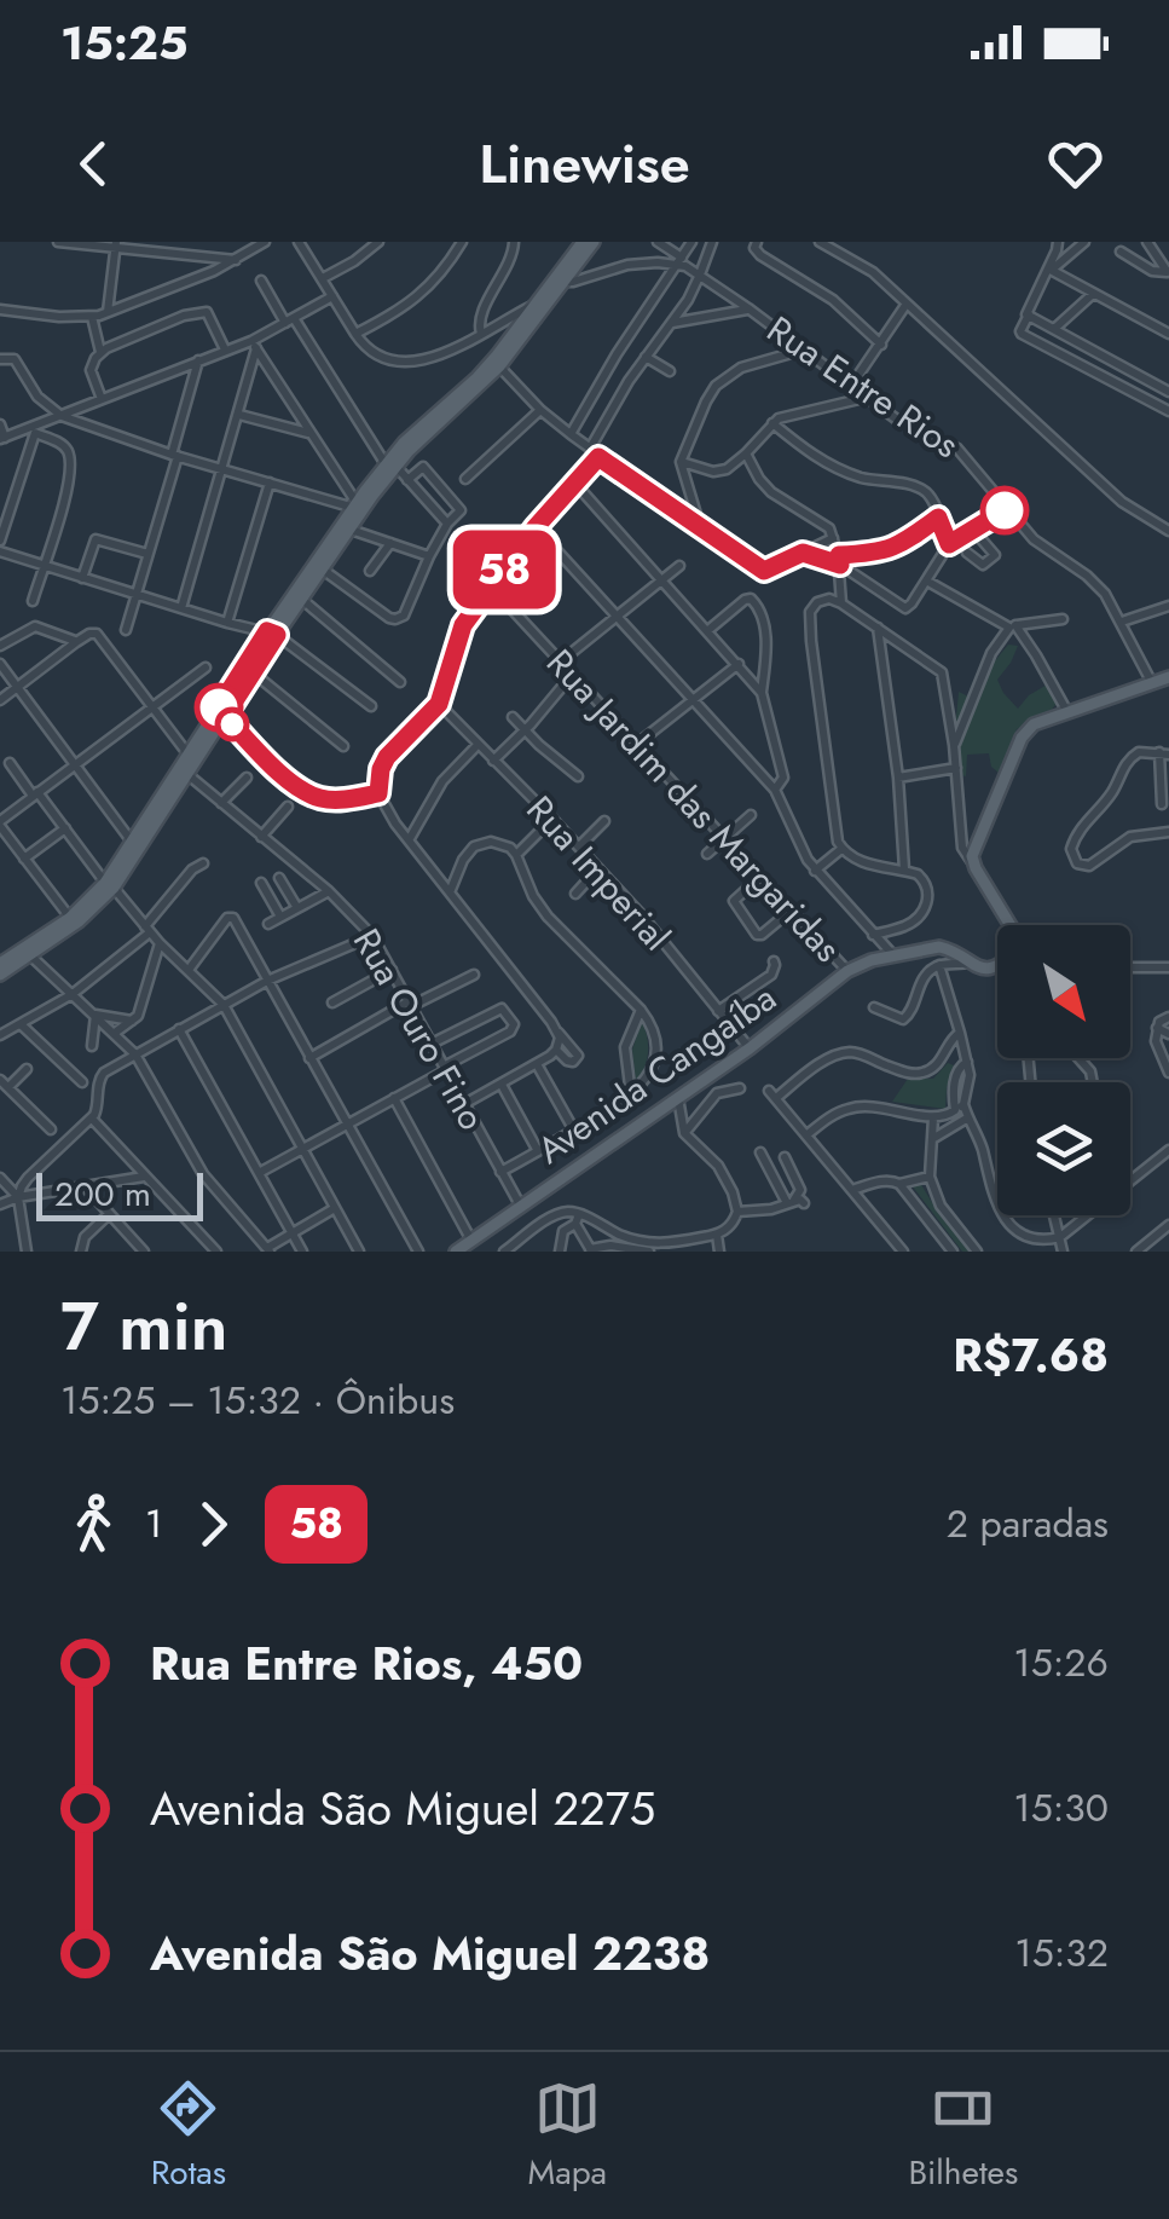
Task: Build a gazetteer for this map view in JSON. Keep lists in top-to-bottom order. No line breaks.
{"streets":{"main road":["Avenida Cangaíba"],"street":["Rua Entre Rios","Rua Jardim das Margaridas","Rua Imperial","Rua Ouro Fino"]},"crossings":[["Rua Jardim das Margaridas","Avenida Cangaíba"],["Rua Imperial","Avenida Cangaíba"],["Rua Ouro Fino","Avenida Cangaíba"]],"lines":["bus line 58"],"scale_bar":"200 m","north":"bottom right","page":{"status":"15:25","header":"Linewise","on_map":"58","scale":"200 m","heading":["7 min","15:25 – 15:32 · Ônibus","R$7.68"],"legs":["1","58","2 paradas"],"list":[{"name":"Rua Entre Rios, 450","value":"15:26"},{"name":"Avenida São Miguel 2275","value":"15:30"},{"name":"Avenida São Miguel 2238","value":"15:32"}],"tabs":["Rotas","Mapa","Bilhetes"]}}
